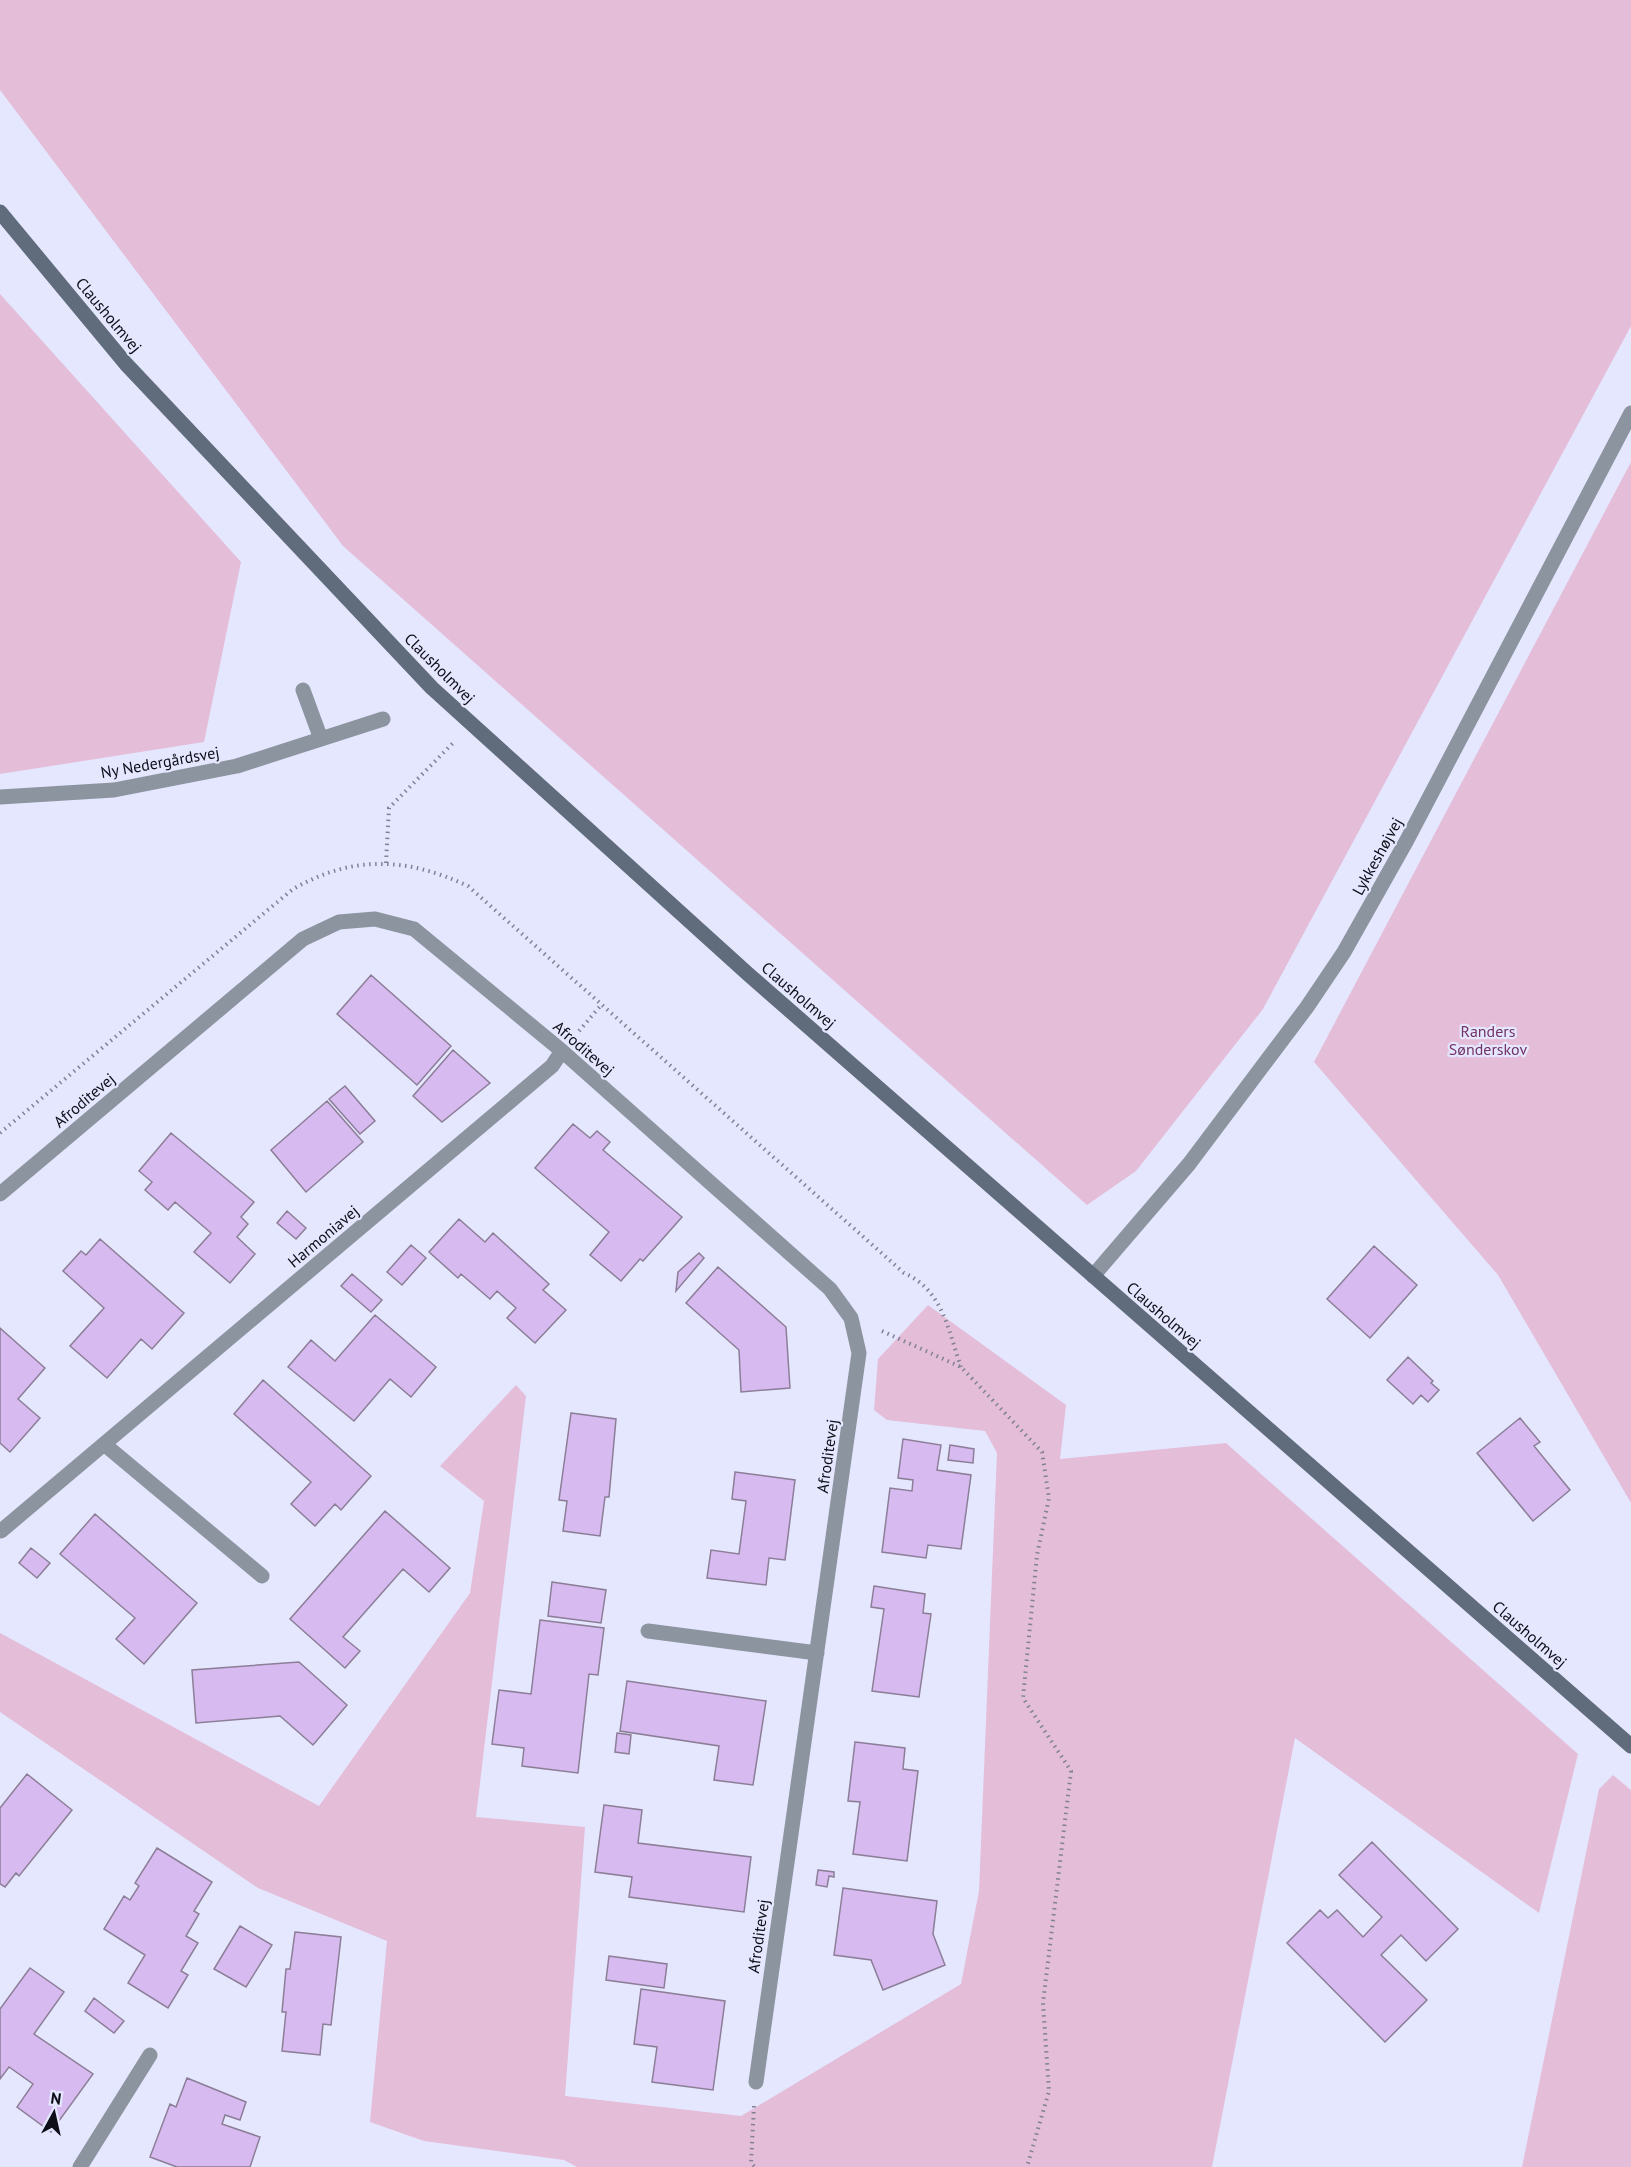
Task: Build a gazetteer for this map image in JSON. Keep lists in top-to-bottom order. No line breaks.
{"streets":{"street":["Clausholmvej","Ny Nedergårdsvej","Lykkeshøjvej","Afroditevej","Harmoniavej"]},"crossings":[["Clausholmvej","Lykkeshøjvej"],["Afroditevej","Harmoniavej"]],"parks":["Randers Sønderskov"],"north":"top"}
